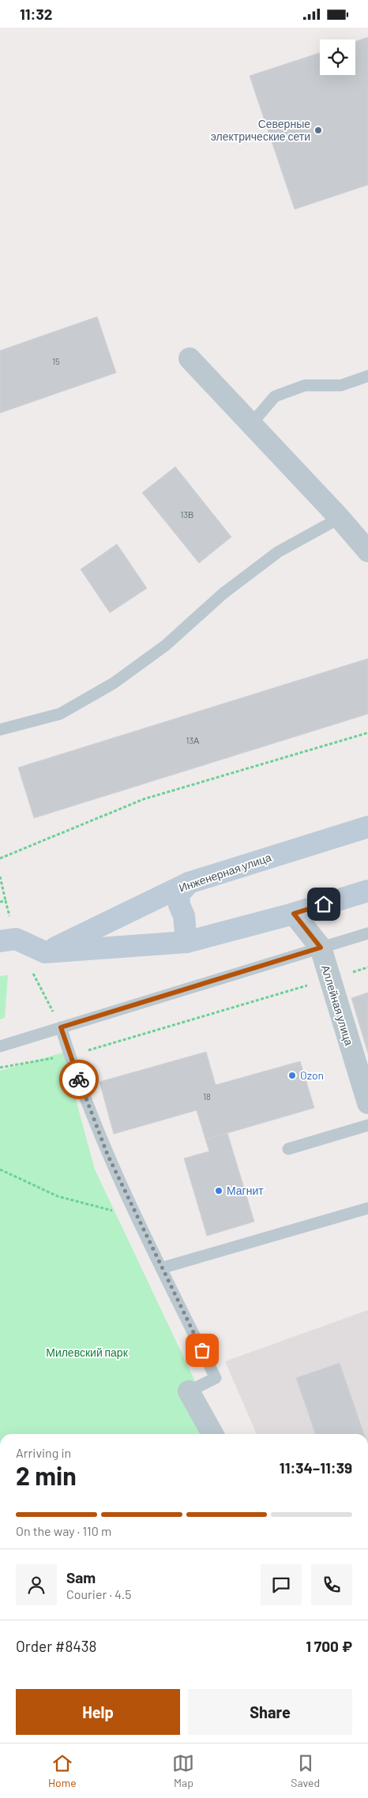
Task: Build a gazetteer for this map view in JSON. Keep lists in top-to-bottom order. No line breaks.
{"streets":{"main road":["Инженерная улица"],"street":["Аллейная улица"]},"parks":["Милевский парк"],"places":["Северные электрические сети","Ozon","Магнит"],"house_numbers":["15","13В","13А","18"],"page":{"status":"11:32","heading":["2 min","Arriving in","11:34–11:39"],"panel":["Sam","Courier · 4.5","Order #8438","1 700 ₽"],"bar":"On the way · 110 m","buttons":["Help","Share"],"tabs":["Home","Map","Saved"]}}
